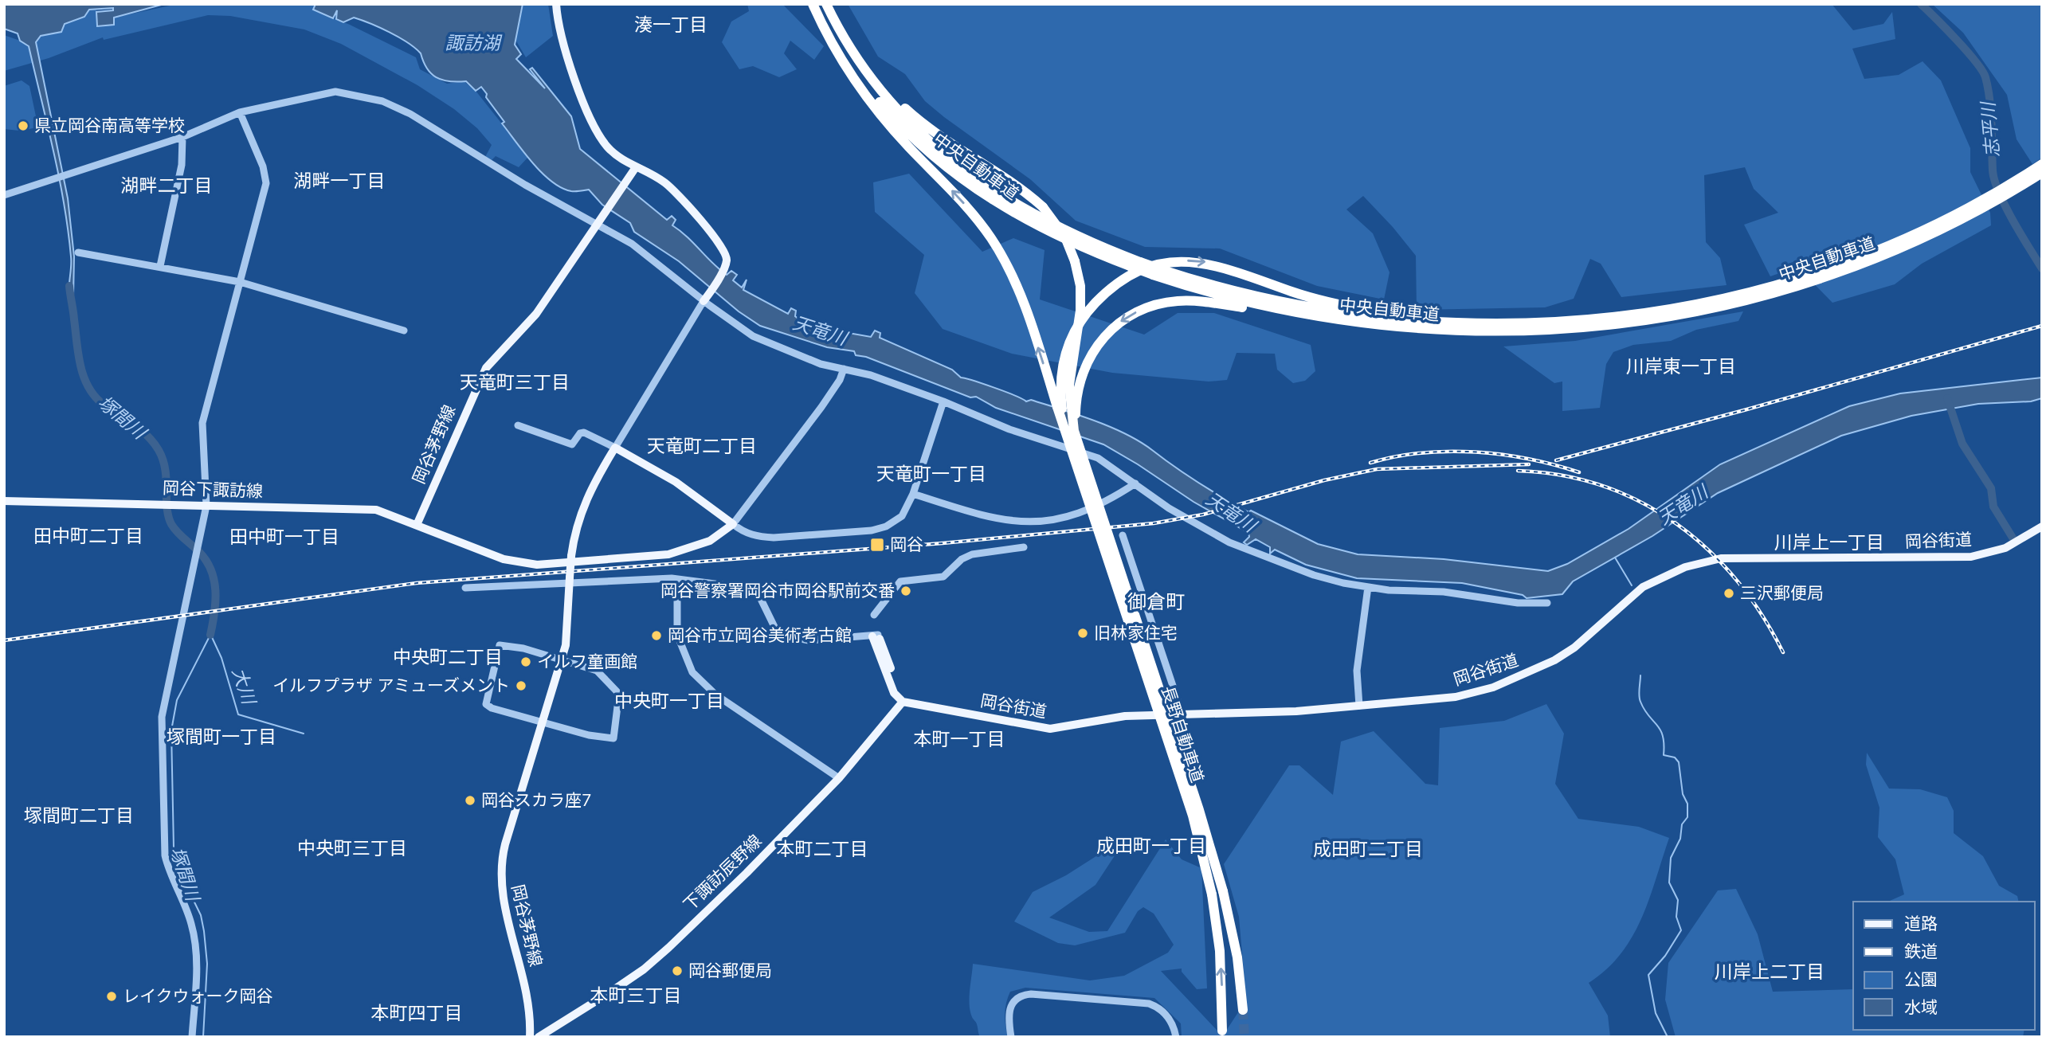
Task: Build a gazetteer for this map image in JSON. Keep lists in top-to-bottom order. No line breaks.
{"streets":{"highway":["中央自動車道","長野自動車道"],"main road":["岡谷茅野線","岡谷下諏訪線","岡谷街道","下諏訪辰野線"]},"crossings":[["岡谷茅野線","岡谷下諏訪線"],["岡谷街道","下諏訪辰野線"]],"districts":["湊一丁目","湖畔一丁目","湖畔二丁目","川岸東一丁目","天竜町三丁目","天竜町二丁目","天竜町一丁目","田中町二丁目","田中町一丁目","川岸上一丁目","御倉町","中央町二丁目","中央町一丁目","塚間町一丁目","本町一丁目","塚間町二丁目","成田町一丁目","中央町三丁目","本町二丁目","成田町二丁目","川岸上二丁目","本町三丁目","本町四丁目"],"water":["諏訪湖","志平川","天竜川","塚間川","大川"],"places":{"other":["県立岡谷南高等学校","岡谷警察署岡谷市岡谷駅前交番","三沢郵便局","旧林家住宅","岡谷市立岡谷美術考古館","イルフ童画館","イルフプラザ アミューズメント","岡谷スカラ座7","岡谷郵便局","レイクウォーク岡谷"],"transit":["岡谷"]},"legend":["道路","鉄道","公園","水域"]}
